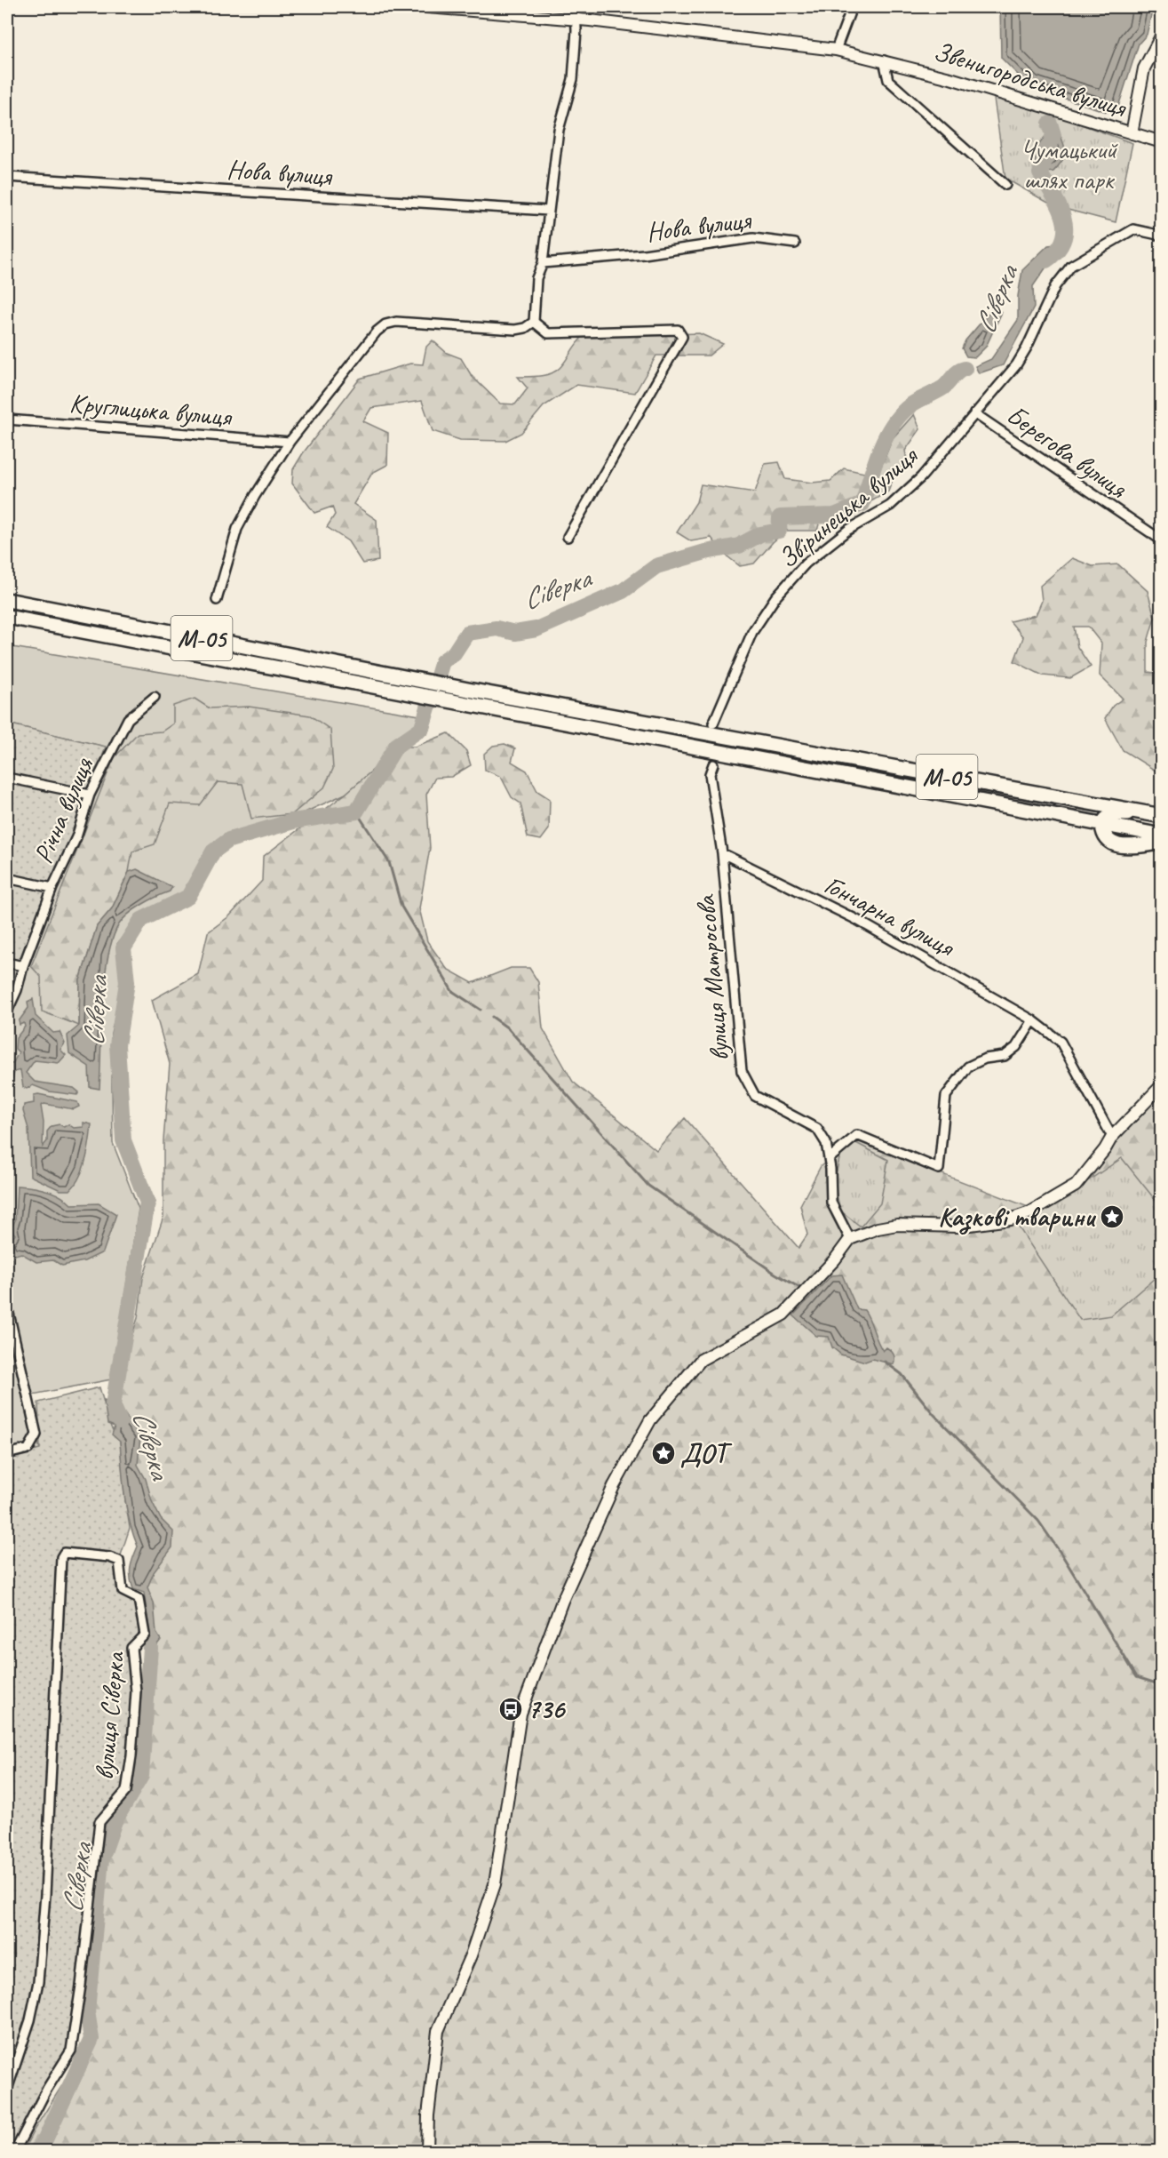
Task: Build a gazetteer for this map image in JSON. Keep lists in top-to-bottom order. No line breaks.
{"streets":{"highway":["М-05"],"street":["Звенигородська вулиця","Нова вулиця","Круглицька вулиця","Берегова вулиця","Звіринецька вулиця","Річна вулиця","Гончарна вулиця","вулиця Матросова","вулиця Сіверка"]},"crossings":[["Берегова вулиця","Звіринецька вулиця"],["Гончарна вулиця","вулиця Матросова"]],"water":["Сіверка"],"parks":["Чумацький шлях парк"],"places":{"place":["Казкові тварини","ДОТ"],"bus stop":["736"]}}
